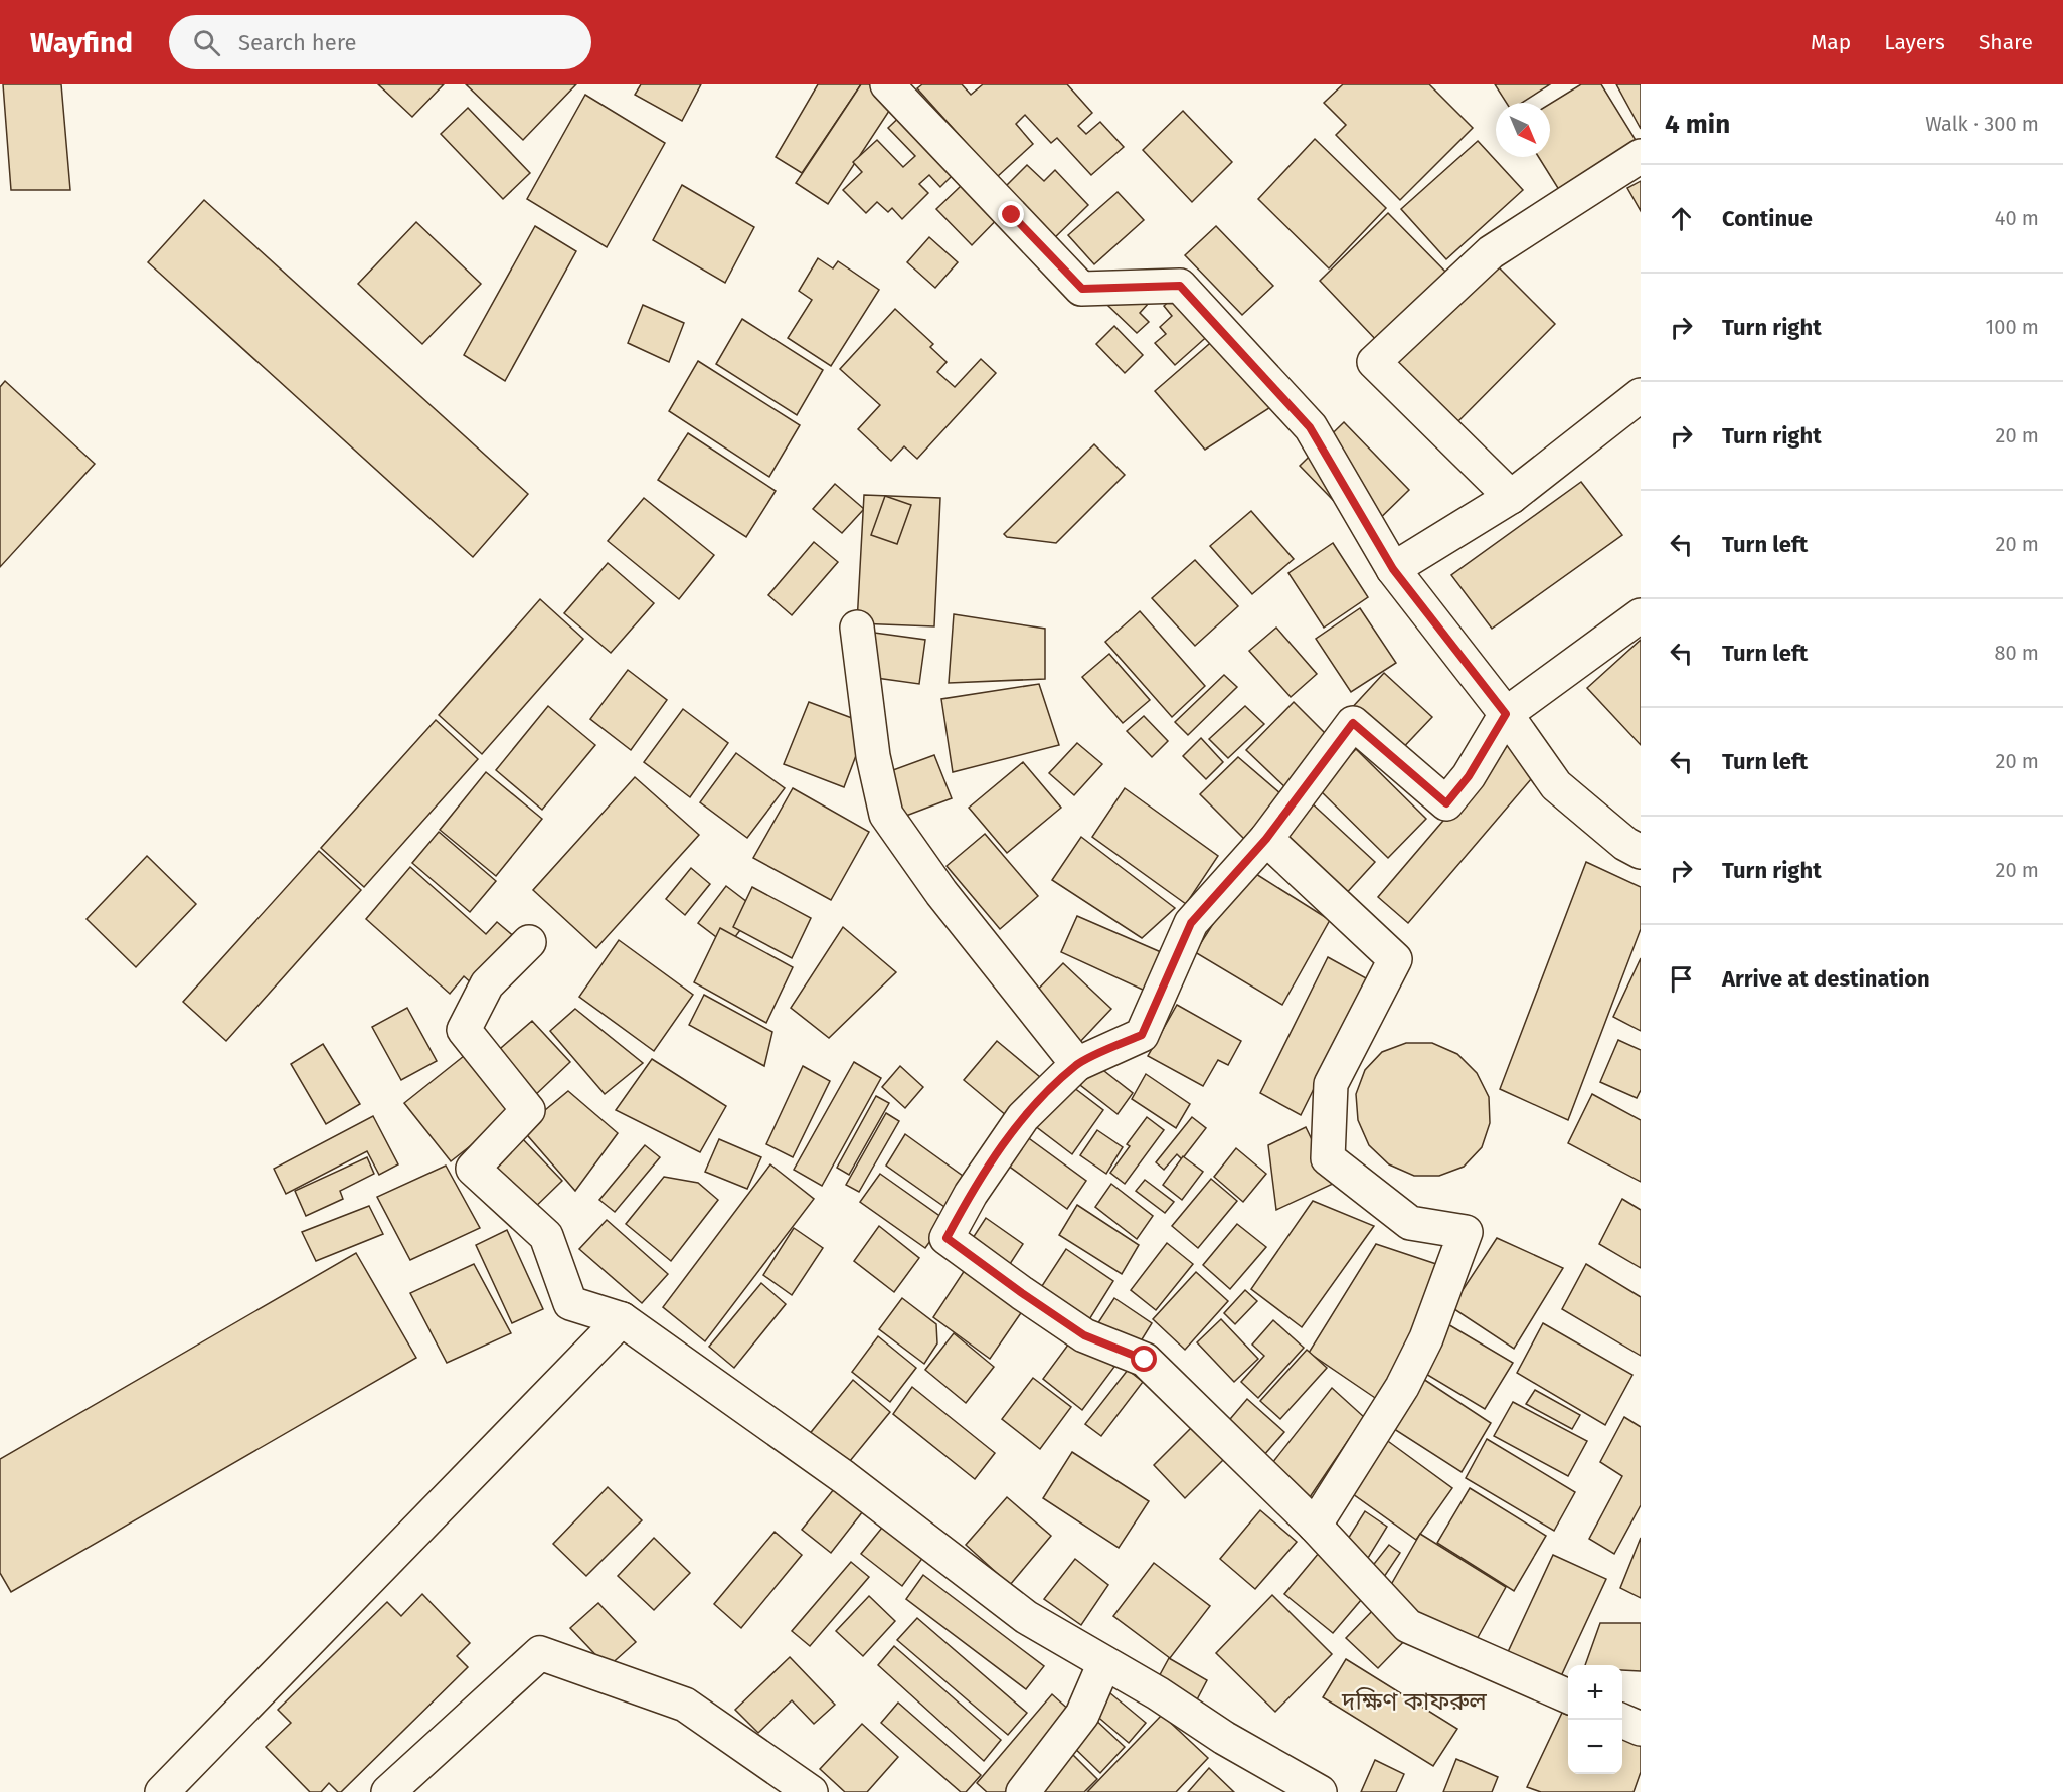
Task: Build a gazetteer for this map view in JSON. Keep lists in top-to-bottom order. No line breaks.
{"districts":["দক্ষিণ কাফরুল"],"north":"bottom right","page":{"header":"Wayfind","search":"Search here","nav":["Map","Layers","Share"],"heading":["4 min","Walk · 300 m"],"list":[["Continue","40 m"],["Turn right","100 m"],["Turn right","20 m"],["Turn left","20 m"],["Turn left","80 m"],["Turn left","20 m"],["Turn right","20 m"],"Arrive at destination"],"map_buttons":["+","−"]}}
